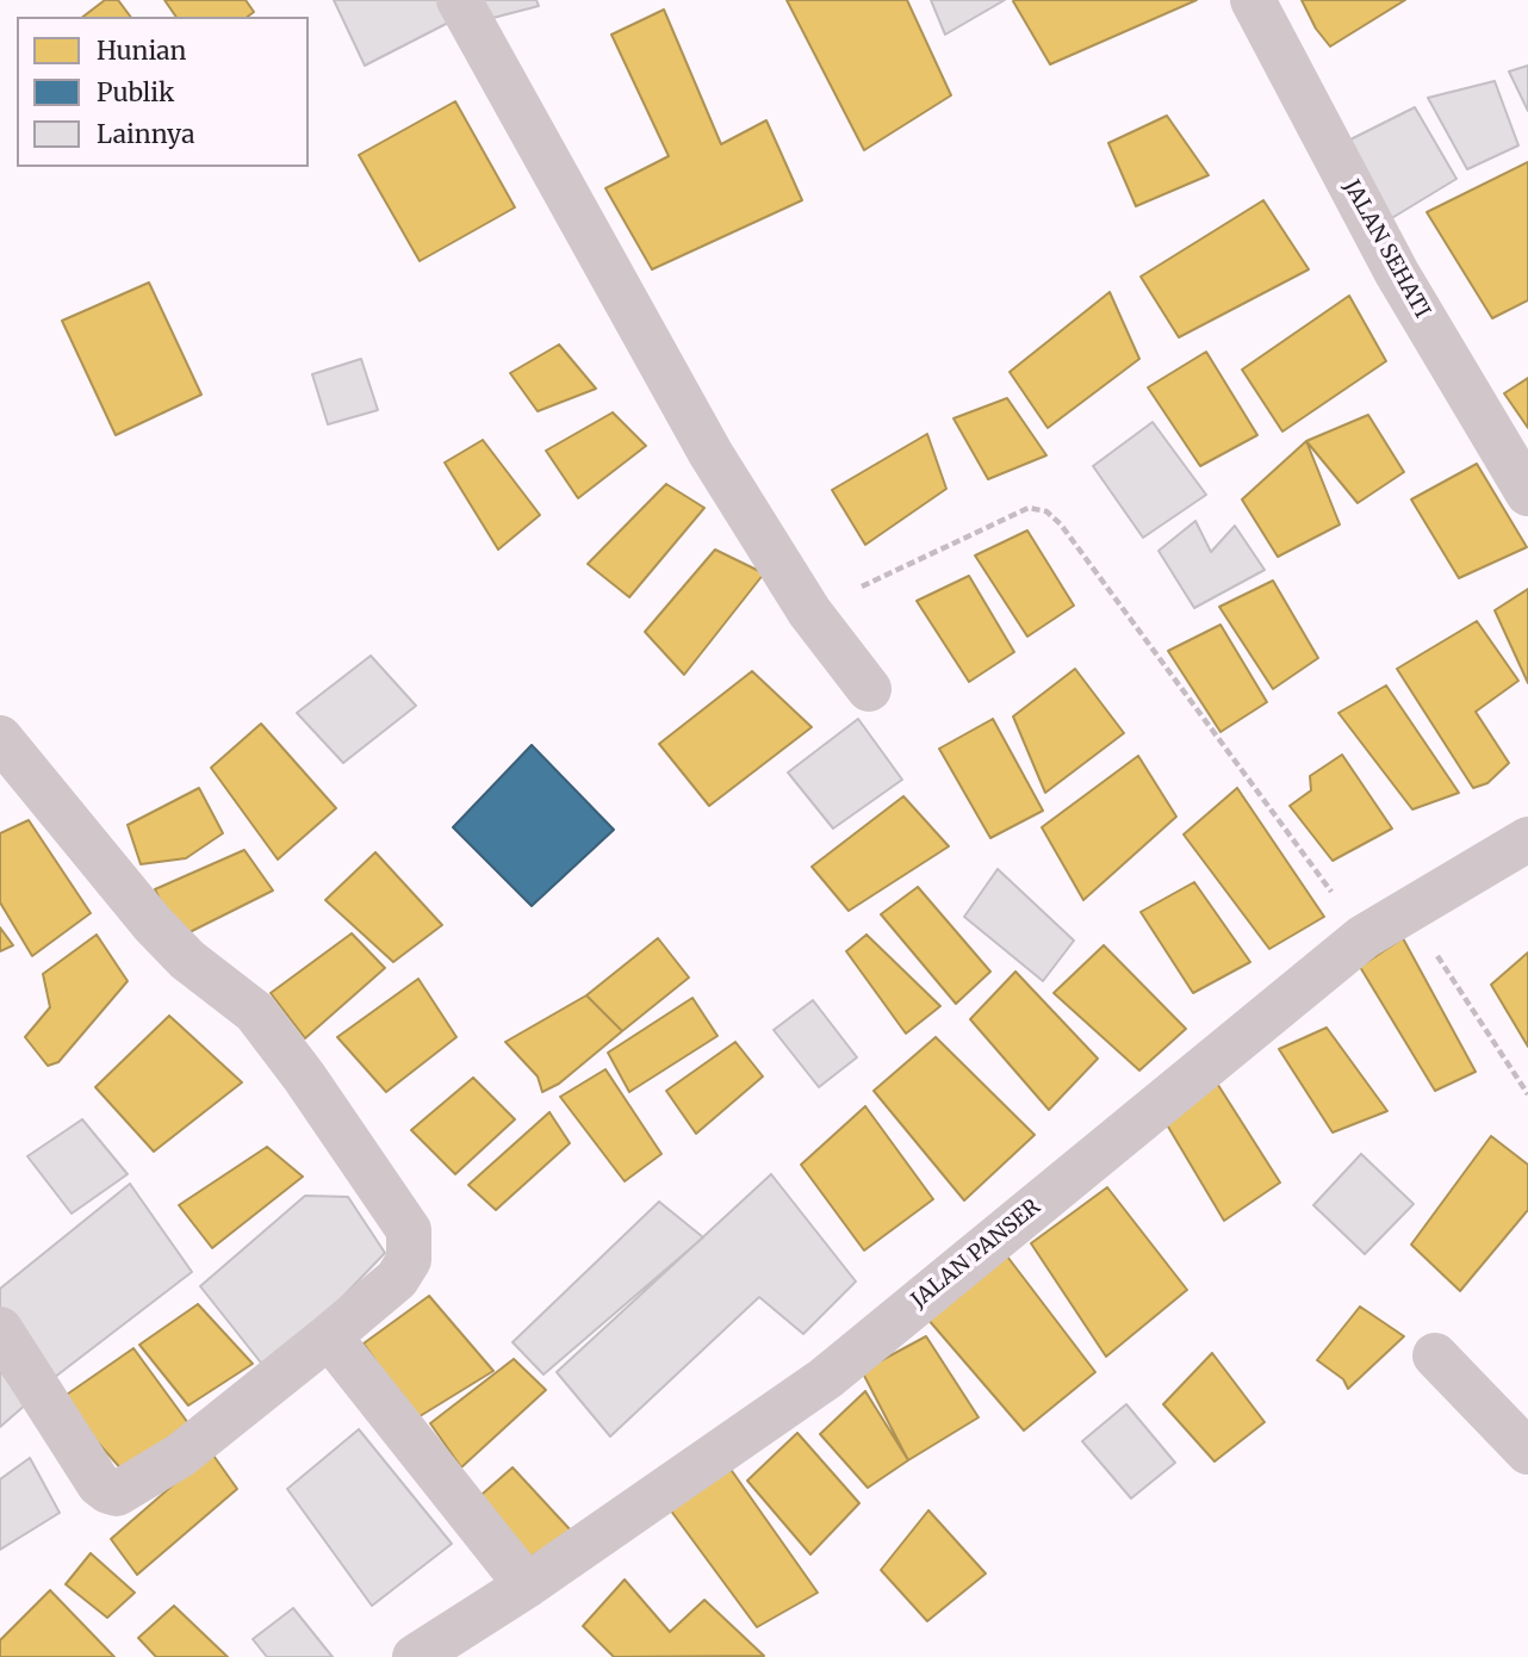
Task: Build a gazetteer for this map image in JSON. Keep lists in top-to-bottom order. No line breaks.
{"streets":{"street":["JALAN SEHATI","JALAN PANSER"]},"legend":["Hunian","Publik","Lainnya"]}
